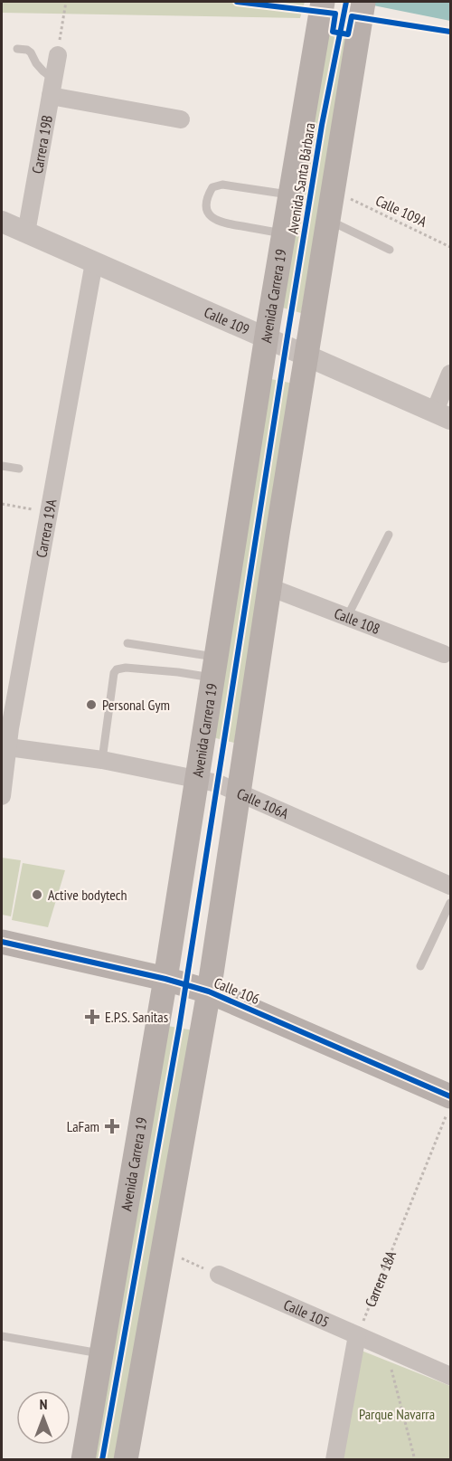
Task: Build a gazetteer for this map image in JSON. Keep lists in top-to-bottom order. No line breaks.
{"streets":{"main road":["Avenida Carrera 19","Calle 106"],"street":["Carrera 19B","Calle 109","Carrera 19A","Calle 108","Calle 106A","Calle 105"],"path":["Calle 109A","Carrera 18A"],"cycle path":["Avenida Santa Bárbara"]},"crossings":[["Carrera 19B","Calle 109"],["Avenida Carrera 19","Calle 109"],["Avenida Carrera 19","Calle 106A"],["Avenida Carrera 19","Calle 106"],["Calle 109","Carrera 19A"],["Carrera 19A","Calle 106A"],["Calle 106","Carrera 18A"],["Carrera 18A","Calle 105"]],"parks":["Parque Navarra"],"places":{"other":["Personal Gym","Active bodytech"],"health":["E.P.S. Sanitas","LaFam"]},"north":"top"}
